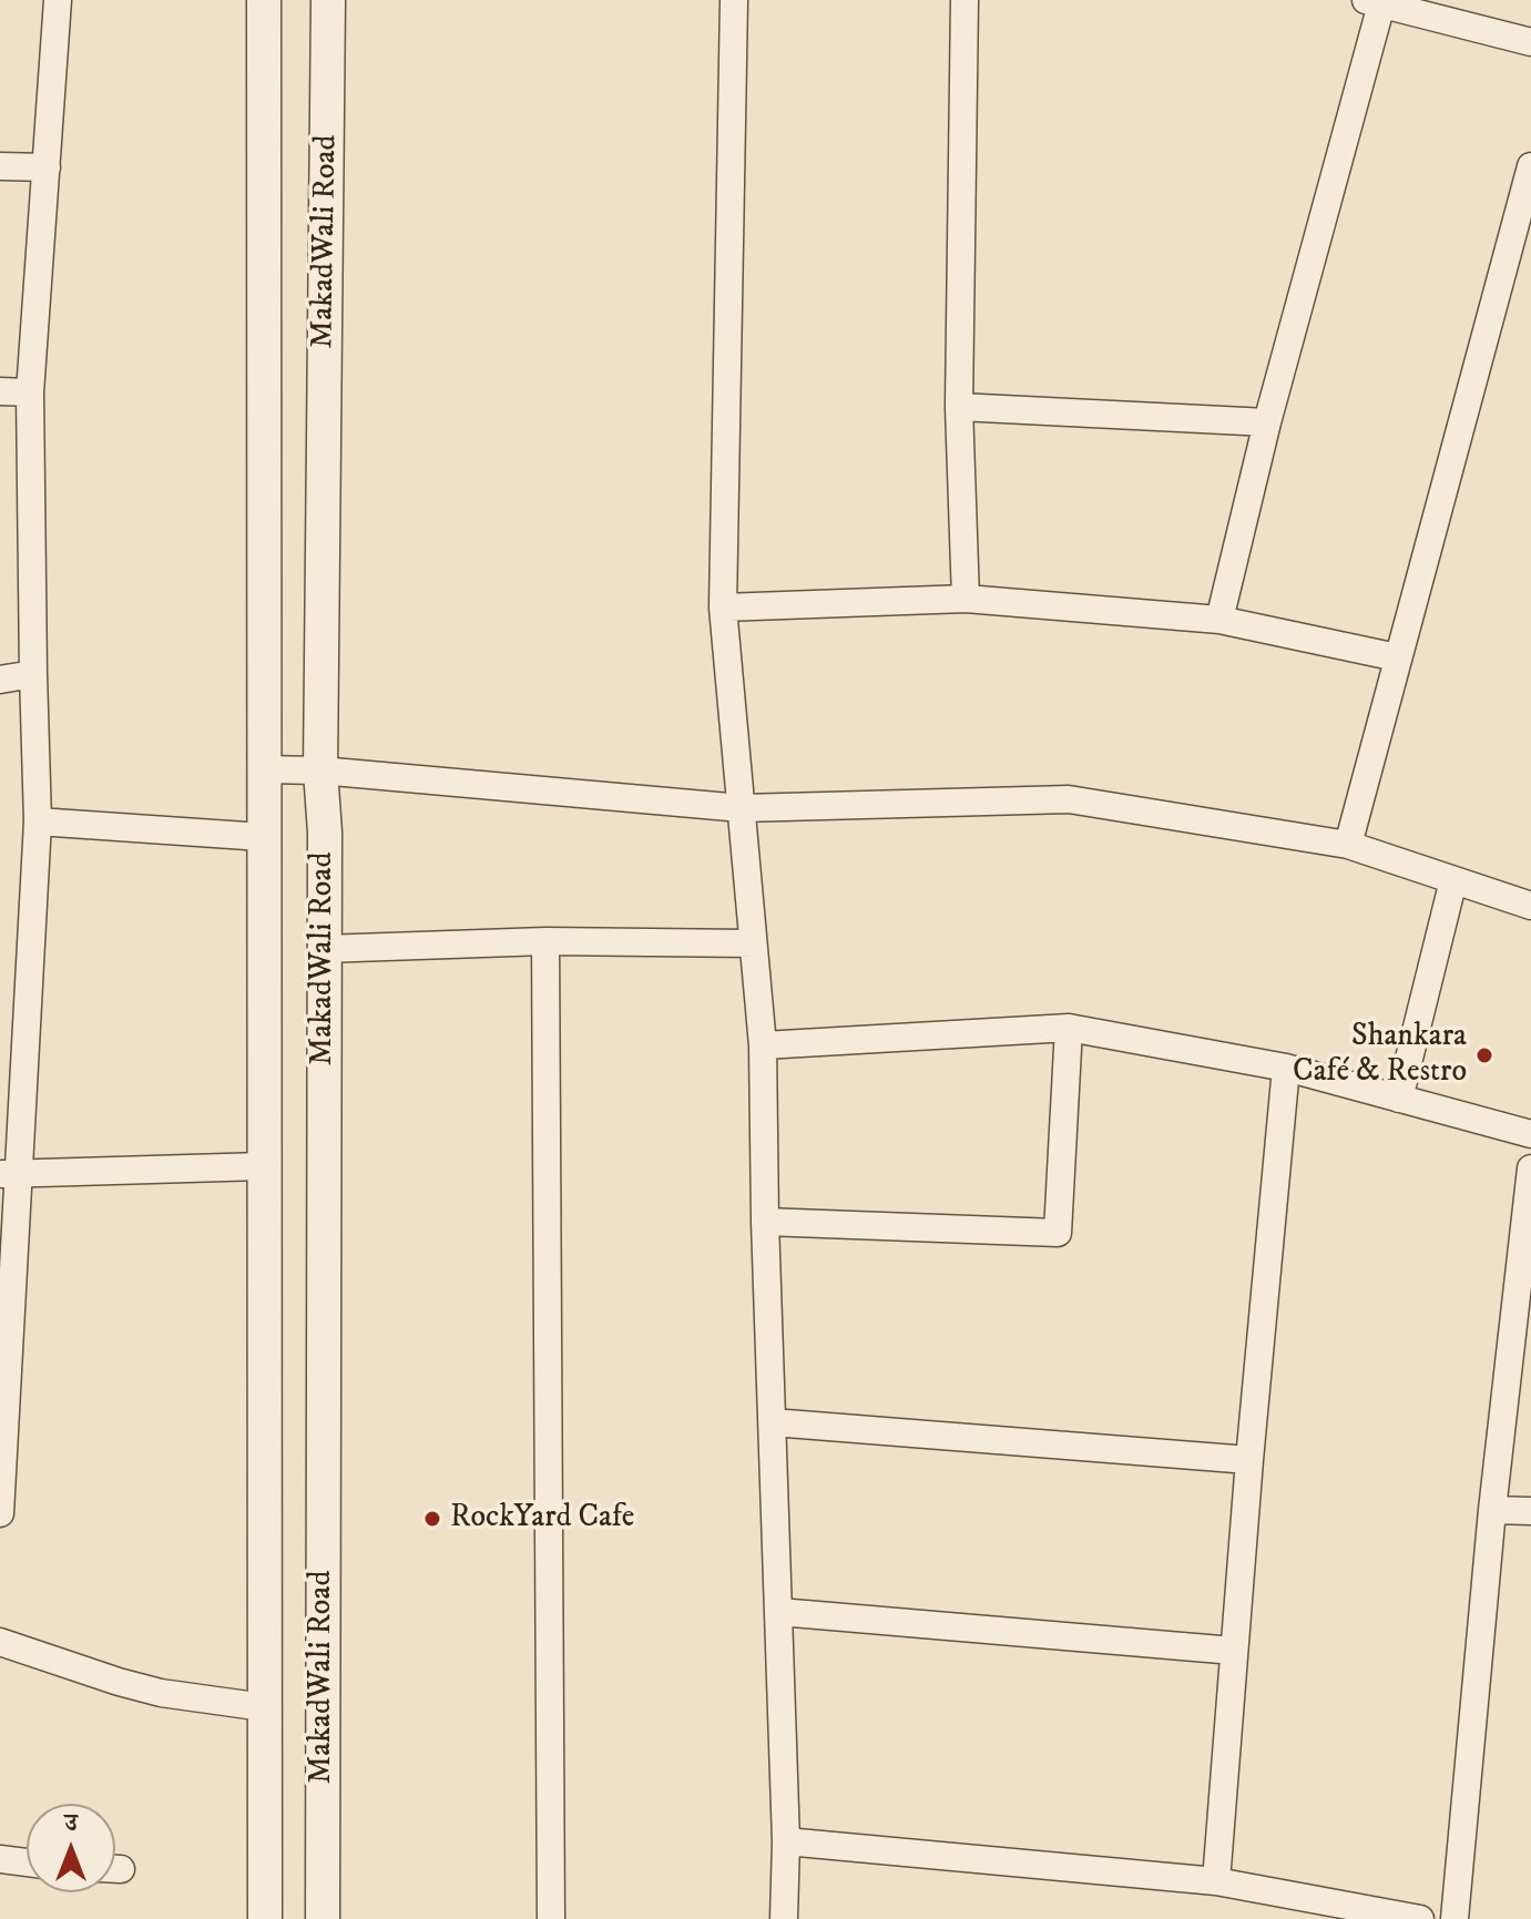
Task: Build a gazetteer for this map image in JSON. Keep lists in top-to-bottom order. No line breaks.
{"streets":{"street":["MakadWali Road"]},"places":["Shankara Café & Restro","RockYard Cafe"],"north":"top"}
